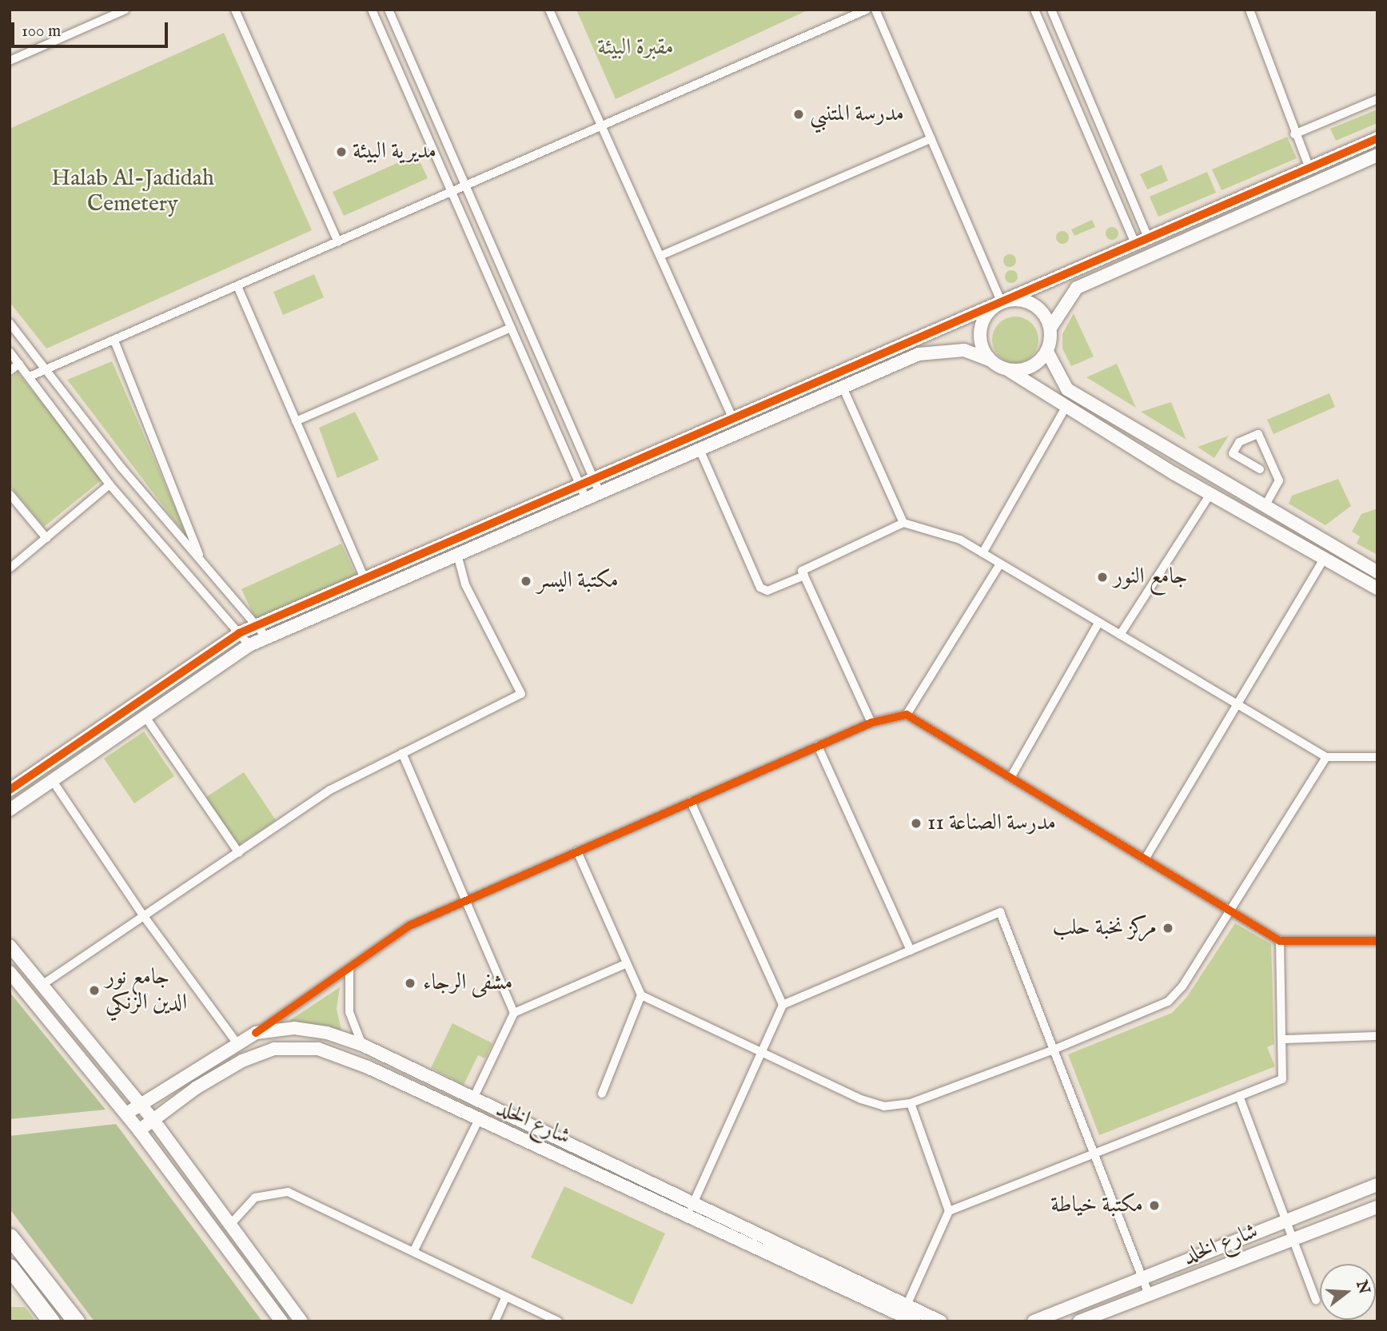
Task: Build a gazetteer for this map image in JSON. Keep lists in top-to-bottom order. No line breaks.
{"streets":{"street":["شارع الخلد"]},"parks":["مقبرة البيئة","Halab Al-Jadidah Cemetery"],"places":["مدرسة المتنبي","مديرية البيئة","جامع النور","مكتبة اليسر","مدرسة الصناعة 11","مركز نخبة حلب","مشفى الرجاء","جامع نور الدين الزنكي","مكتبة خياطة"],"scale_bar":"100 m","north":"right"}
